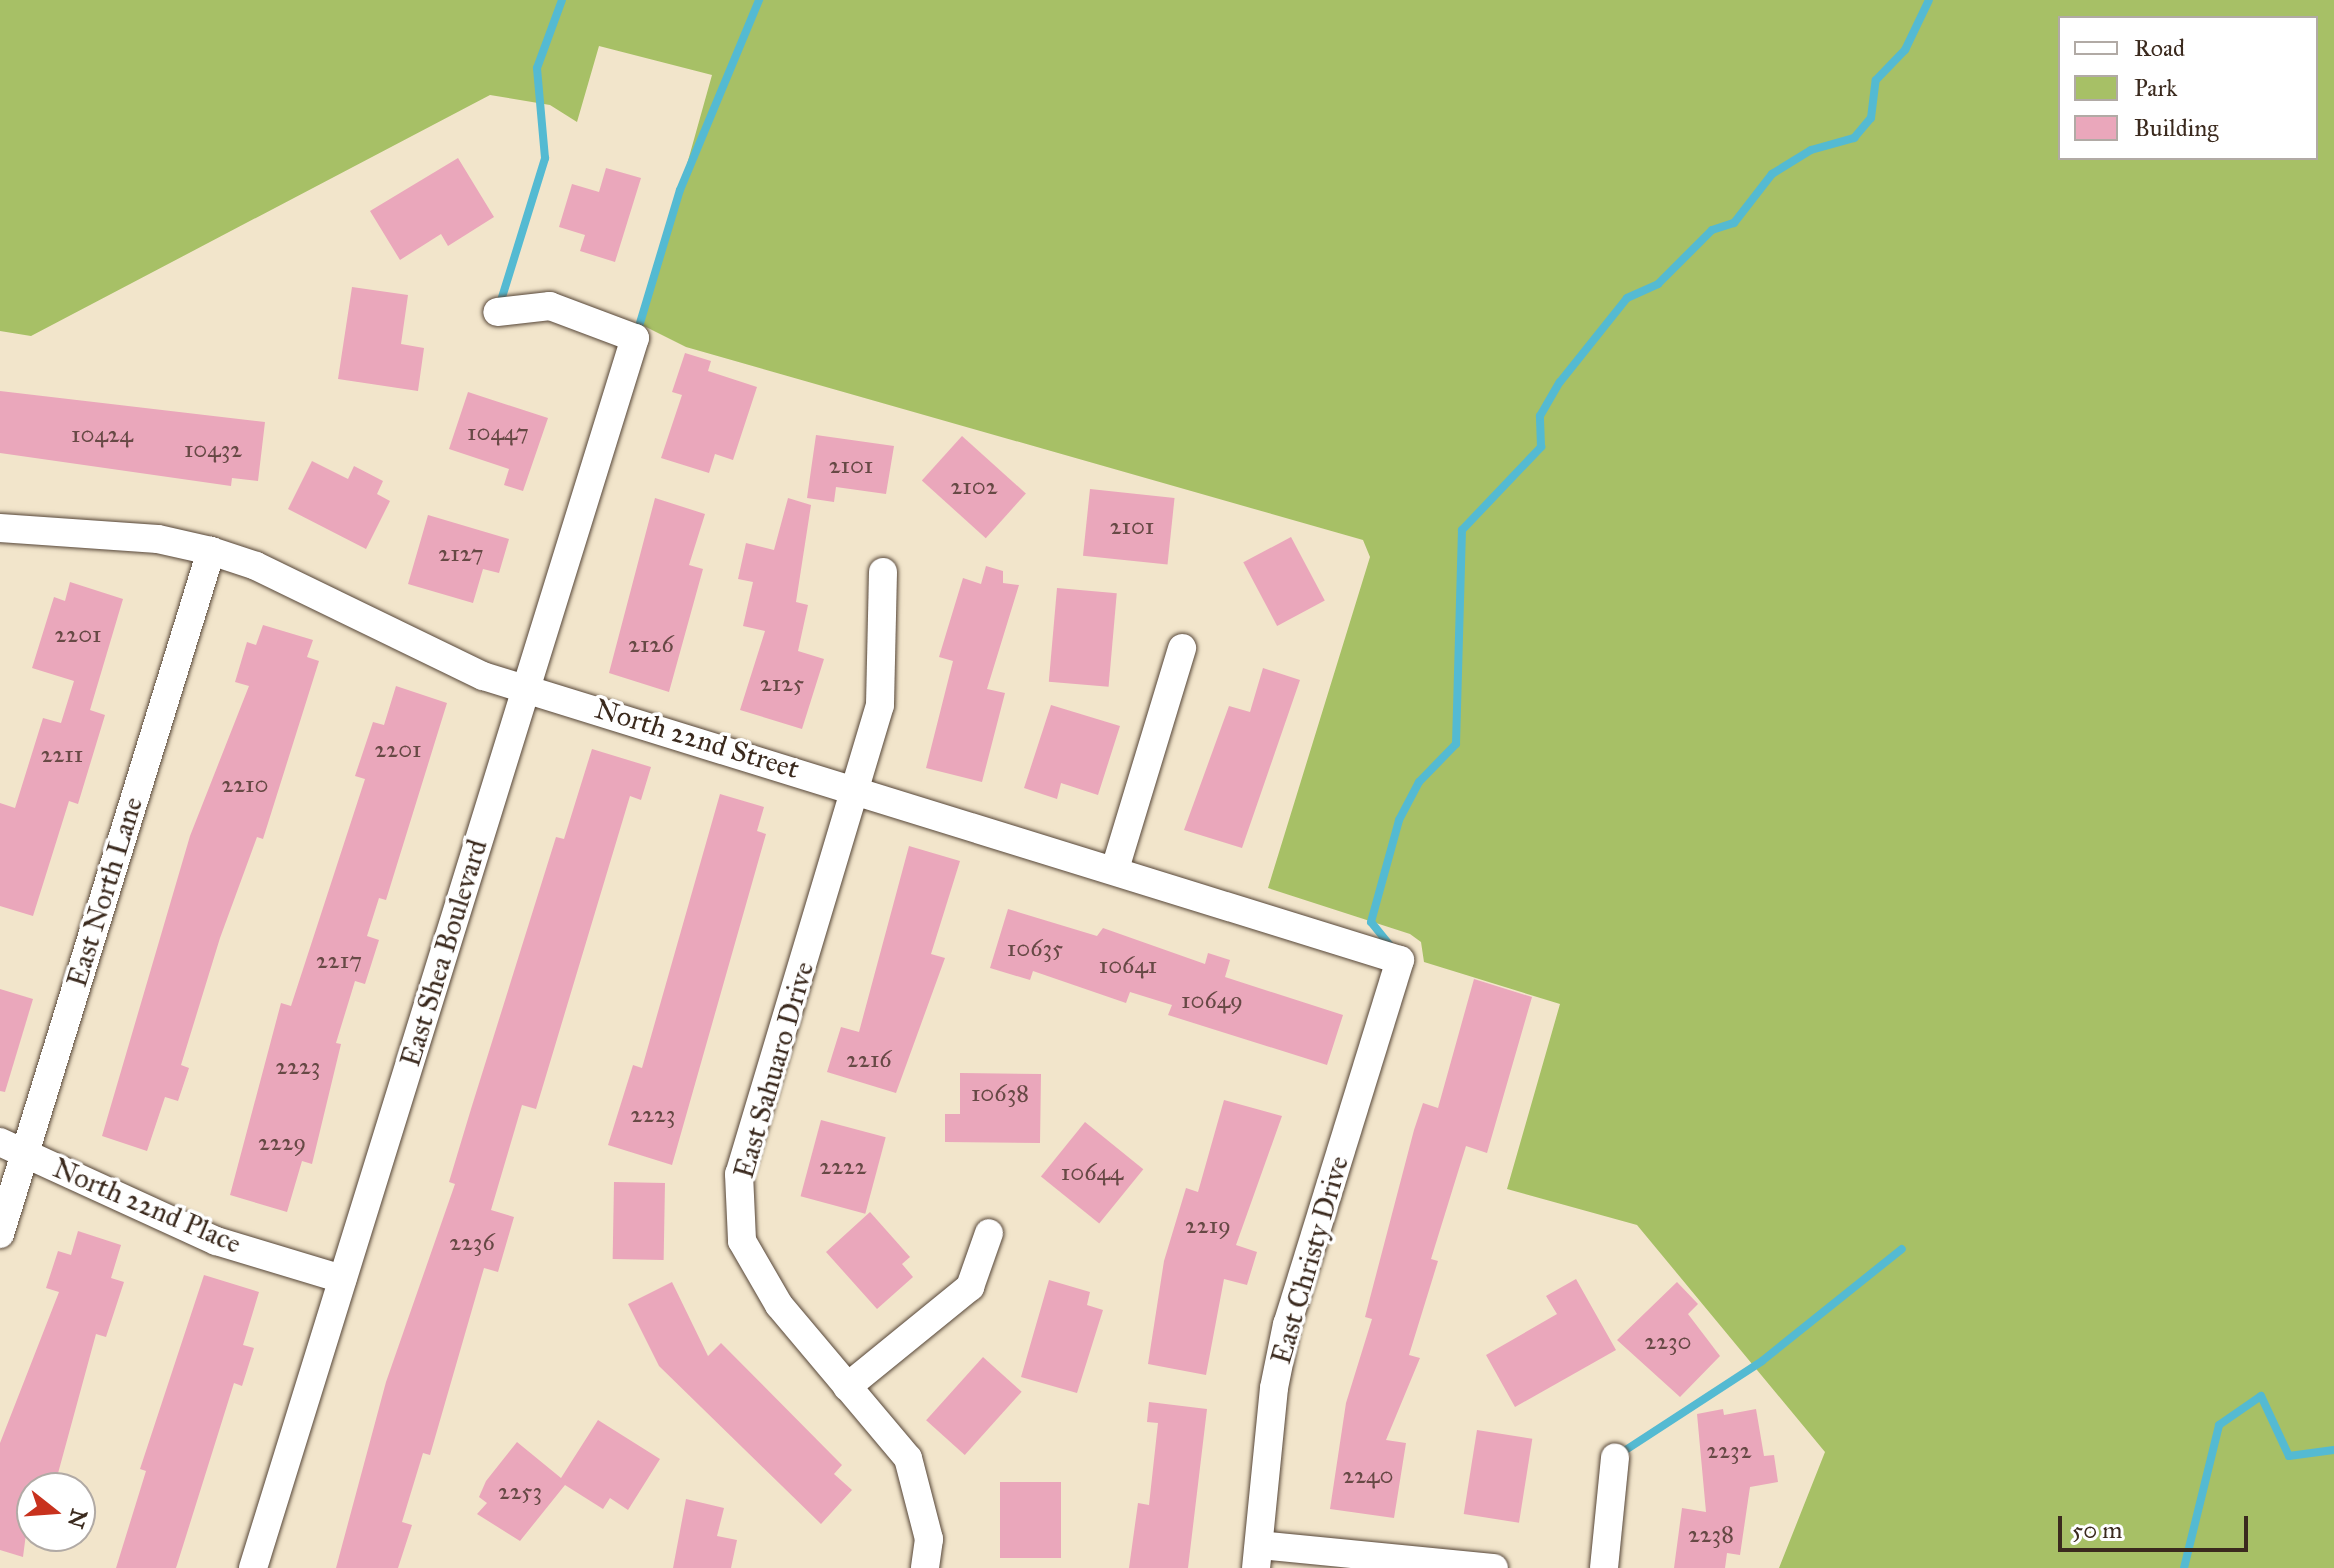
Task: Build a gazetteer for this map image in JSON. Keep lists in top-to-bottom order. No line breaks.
{"streets":{"street":["North 22nd Street","East North Lane","East Shea Boulevard","East Sahuaro Drive","North 22nd Place","East Christy Drive"]},"crossings":[["North 22nd Street","East North Lane"],["North 22nd Street","East Shea Boulevard"],["North 22nd Street","East Sahuaro Drive"],["North 22nd Street","East Christy Drive"],["East North Lane","North 22nd Place"],["East Shea Boulevard","North 22nd Place"]],"house_numbers":["10447","10424","10432","2101","2102","2101","2127","2201","2126","2125","2201","2211","2210","10635","2217","10641","10649","2216","2223","10638","2223","2229","2222","10644","2219","2236","2230","2232","2240","2253","2238"],"legend":["Road","Park","Building"],"scale_bar":"50 m","north":"right"}
